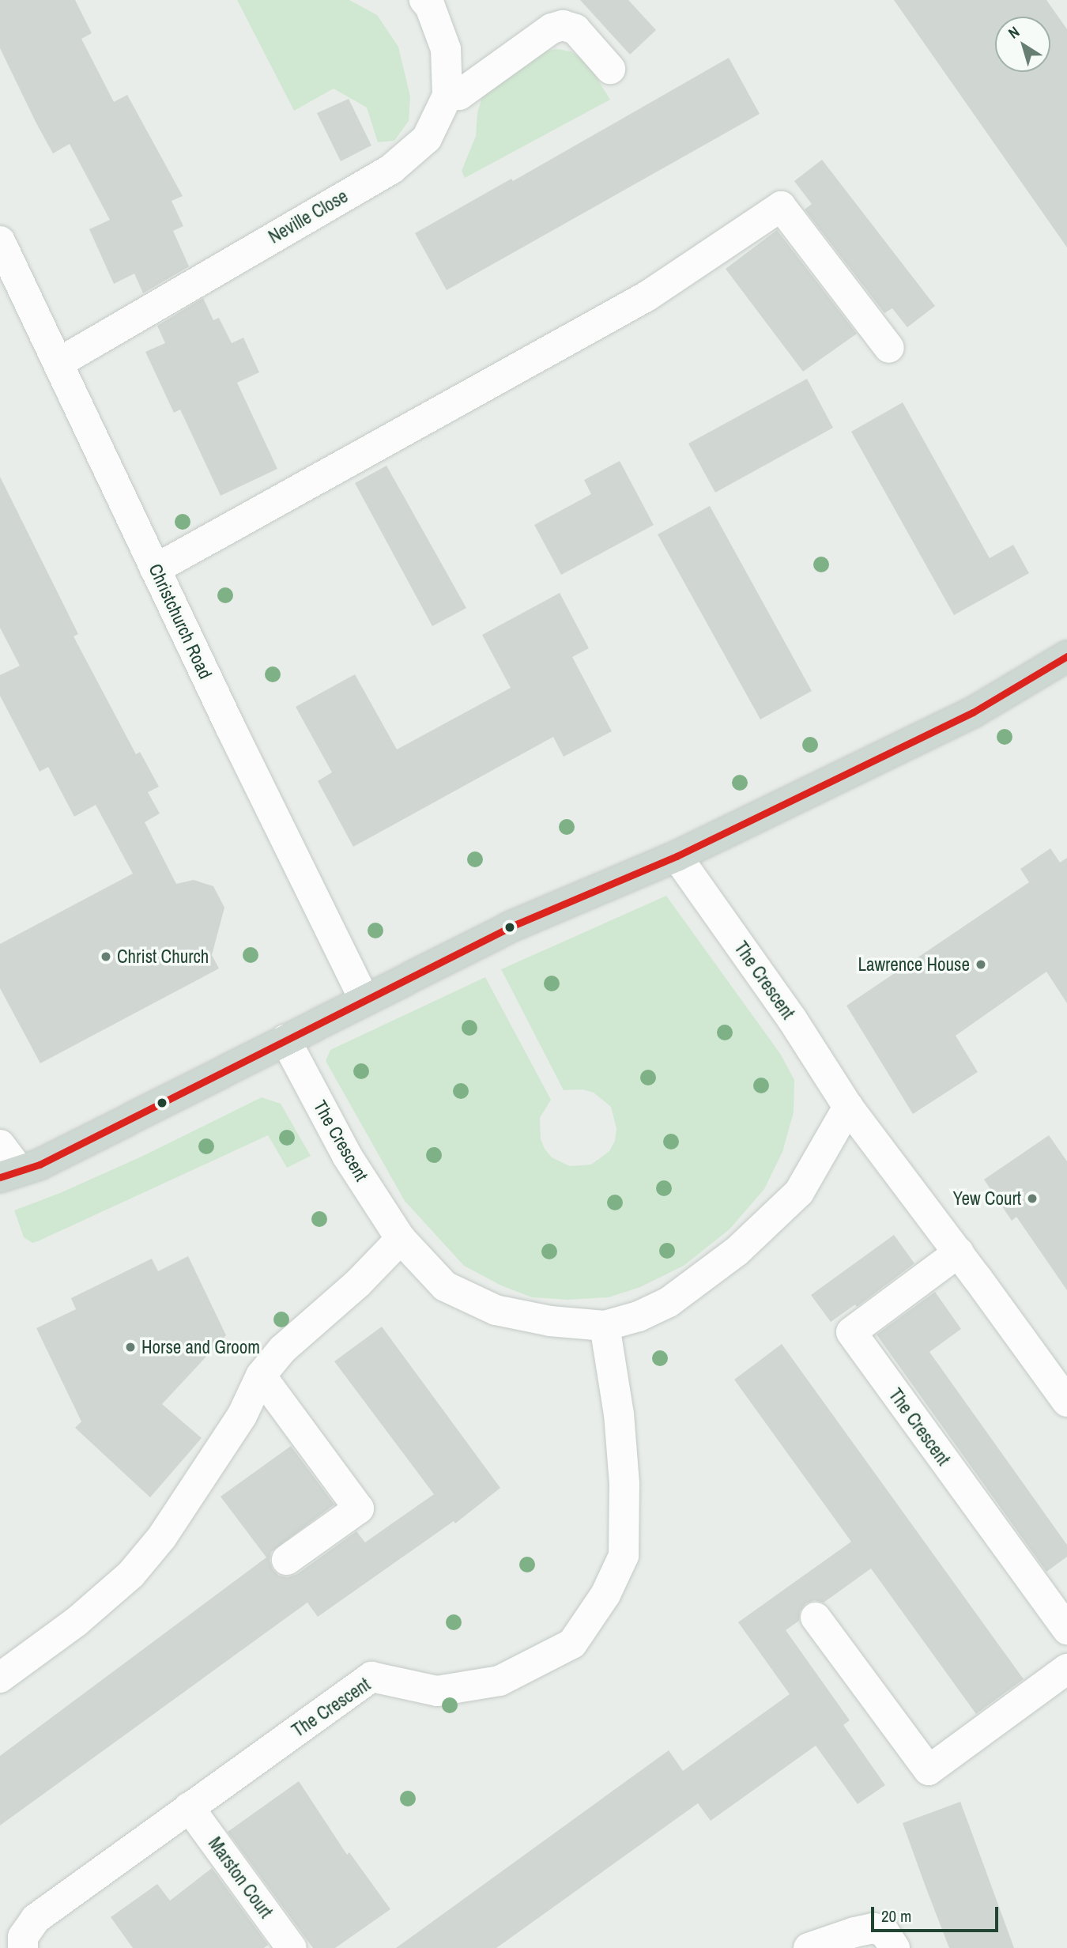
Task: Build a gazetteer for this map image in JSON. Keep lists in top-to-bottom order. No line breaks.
{"streets":{"street":["Neville Close","Christchurch Road","The Crescent","Marston Court"]},"crossings":[["Neville Close","Christchurch Road"],["The Crescent","Marston Court"]],"places":["Christ Church","Lawrence House","Yew Court","Horse and Groom"],"scale_bar":"20 m","north":"top left"}
